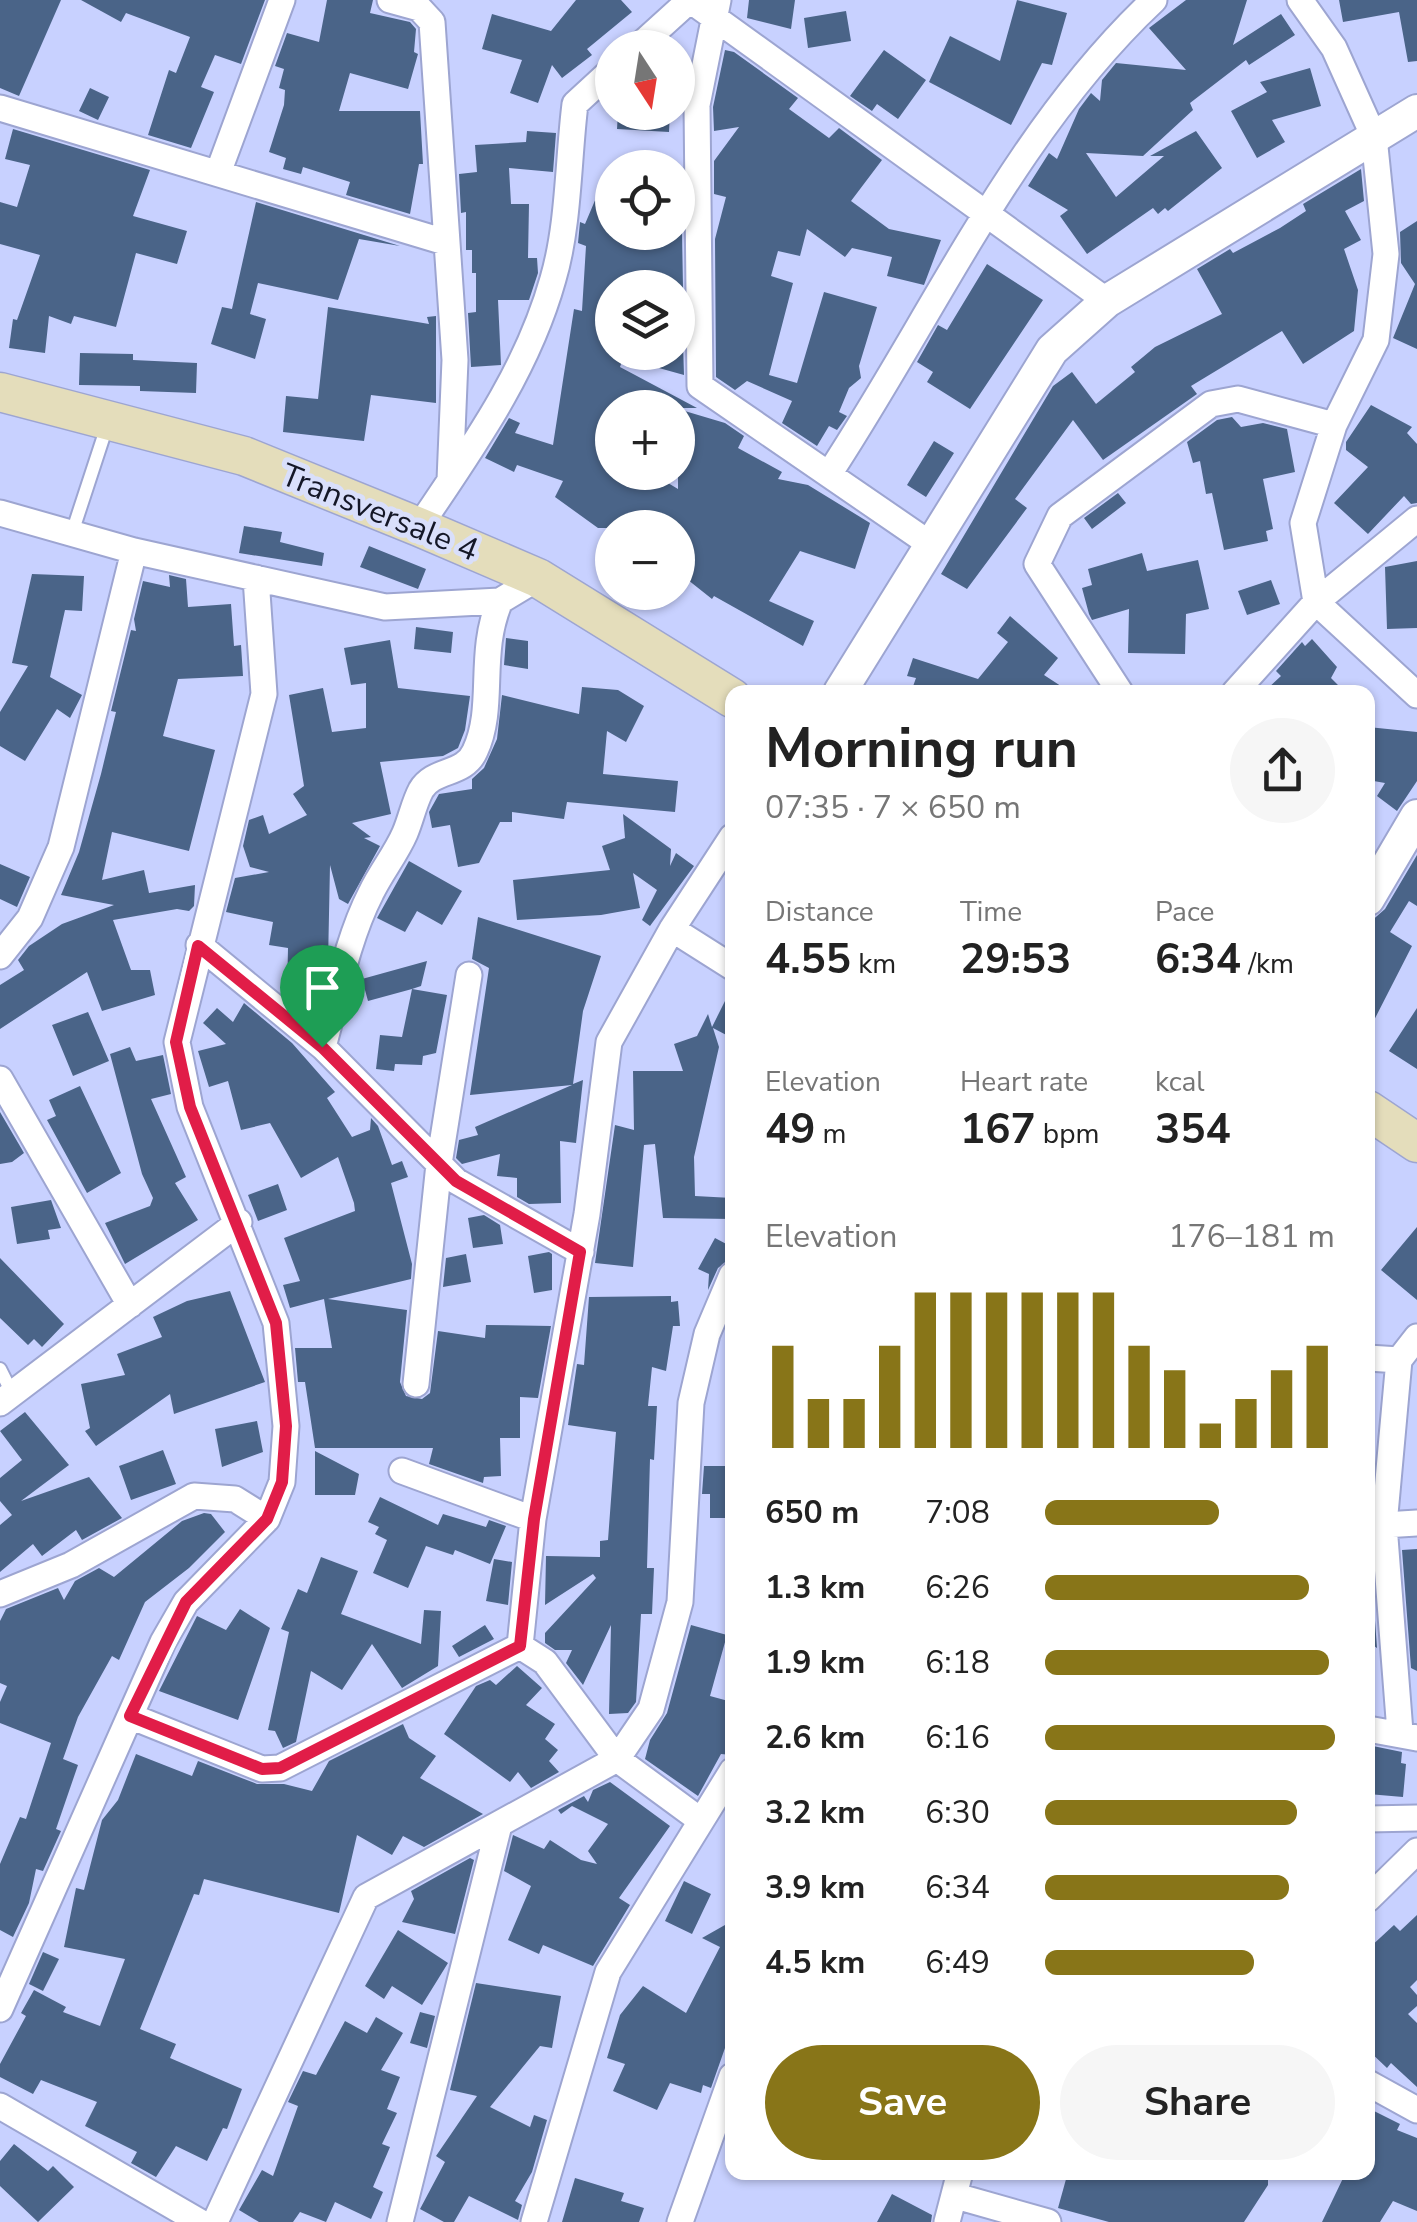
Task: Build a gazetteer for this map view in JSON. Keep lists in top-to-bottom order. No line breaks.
{"streets":{"main road":["Transversale 4"]},"north":"bottom","page":{"map_buttons":["+","−"],"heading":["Morning run","07:35 · 7 × 650 m"],"stats":[["Distance","4.55 km"],["Time","29:53"],["Pace","6:34 /km"],["Elevation","49 m"],["Heart rate","167 bpm"],["kcal","354"]],"chart":["Elevation","176–181 m"],"list":[{"name":"650 m","note":"7:08"},{"name":"1.3 km","note":"6:26"},{"name":"1.9 km","note":"6:18"},{"name":"2.6 km","note":"6:16"},{"name":"3.2 km","note":"6:30"},{"name":"3.9 km","note":"6:34"},{"name":"4.5 km","note":"6:49"}],"buttons":["Save","Share"]}}
